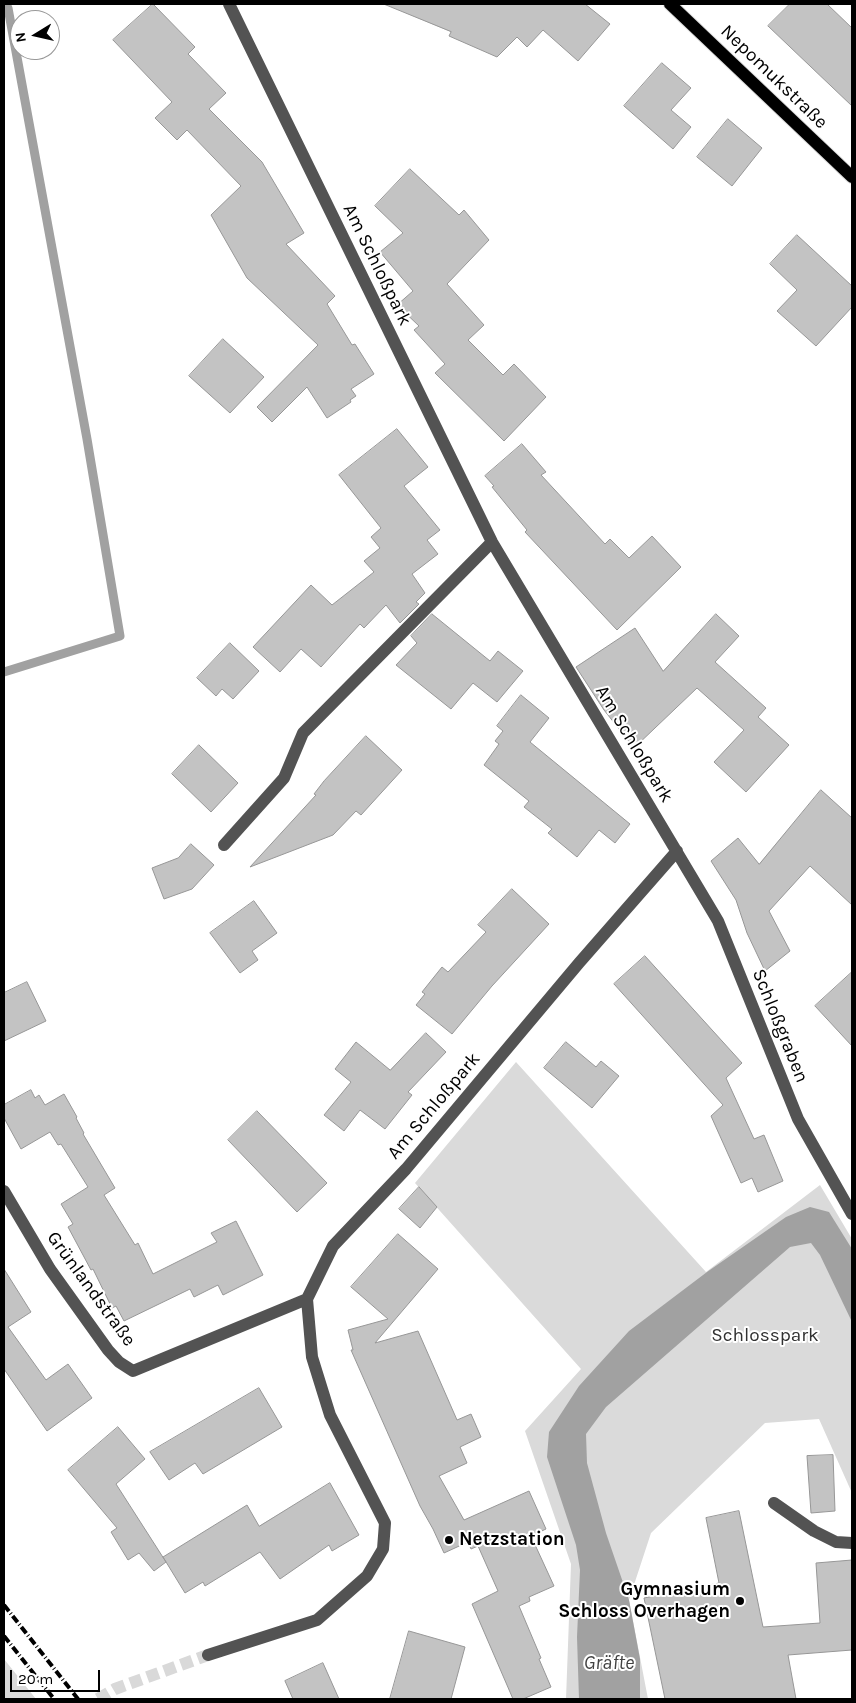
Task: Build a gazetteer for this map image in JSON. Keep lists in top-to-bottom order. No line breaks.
{"streets":{"main road":["Nepomukstraße"],"street":["Am Schloßpark","Schloßgraben","Grünlandstraße"]},"crossings":[["Am Schloßpark","Schloßgraben"],["Am Schloßpark","Grünlandstraße"]],"water":["Gräfte"],"parks":["Schlosspark"],"places":["Netzstation","Gymnasium Schloss Overhagen"],"scale_bar":"20 m","north":"left"}
